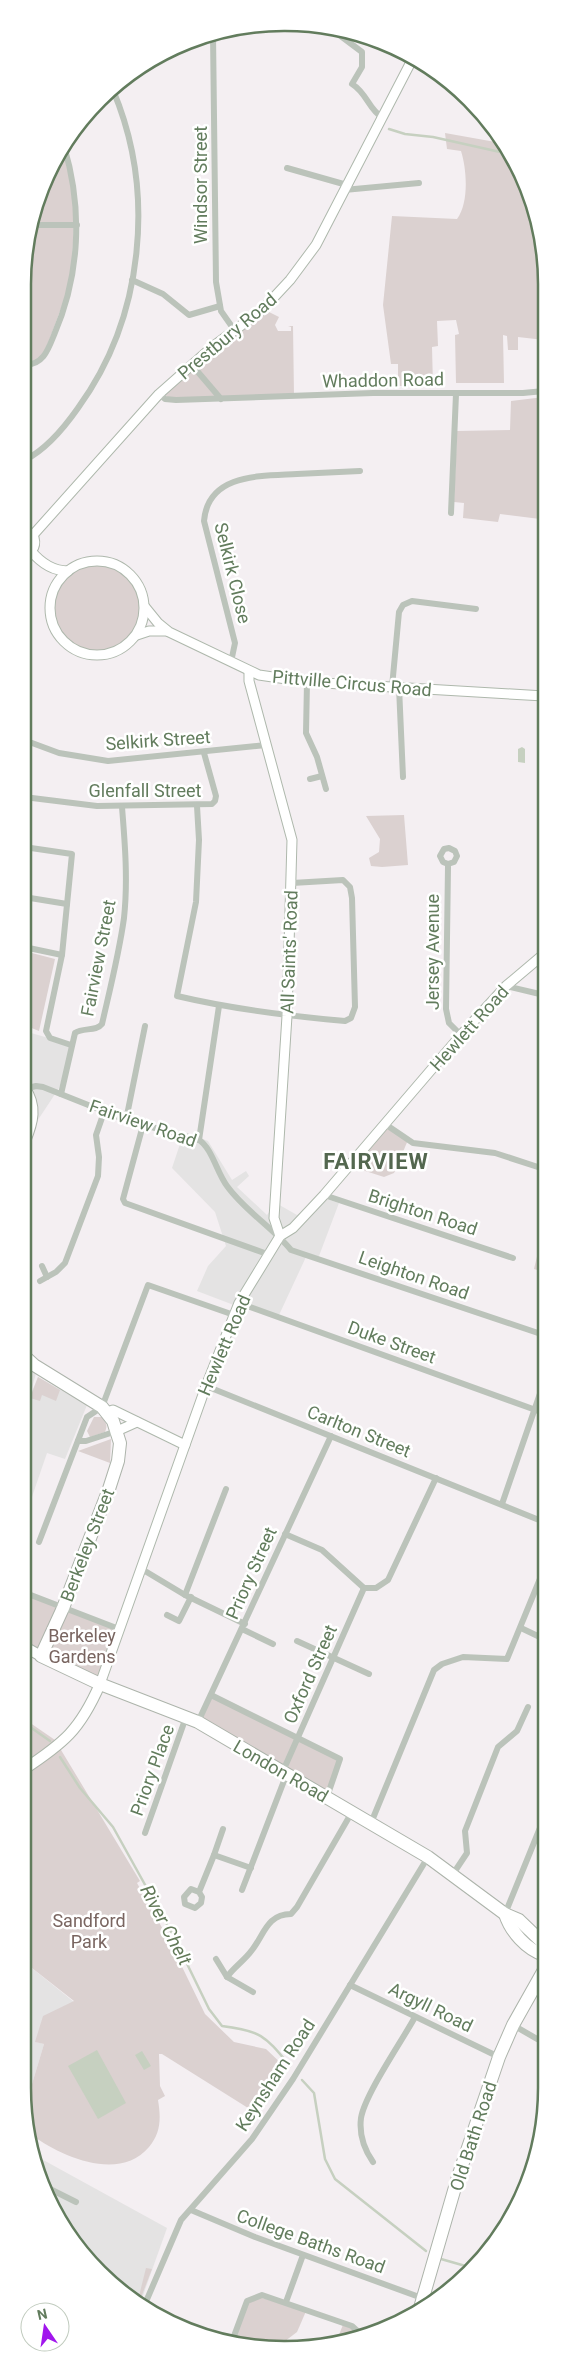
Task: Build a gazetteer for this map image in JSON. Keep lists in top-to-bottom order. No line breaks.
{"streets":{"highway":["Berkeley Street","London Road","Old Bath Road"],"street":["Windsor Street","Prestbury Road","Whaddon Road","Selkirk Close","Pittville Circus Road","Selkirk Street","Glenfall Street","All Saints' Road","Jersey Avenue","Fairview Street","Hewlett Road","Fairview Road","Brighton Road","Leighton Road","Duke Street","Carlton Street","Priory Street","Oxford Street","Priory Place","Argyll Road","Keynsham Road","College Baths Road"]},"crossings":[["Windsor Street","Prestbury Road"],["Prestbury Road","Whaddon Road"],["Selkirk Close","Pittville Circus Road"],["Pittville Circus Road","All Saints' Road"],["Selkirk Street","Glenfall Street"],["Selkirk Street","All Saints' Road"],["Glenfall Street","Fairview Street"],["All Saints' Road","Hewlett Road"],["All Saints' Road","Fairview Road"],["All Saints' Road","Leighton Road"],["Jersey Avenue","Hewlett Road"],["Hewlett Road","Fairview Road"],["Hewlett Road","Brighton Road"],["Hewlett Road","Leighton Road"],["Hewlett Road","Duke Street"],["Hewlett Road","Carlton Street"],["Hewlett Road","London Road"],["Fairview Road","Leighton Road"],["Carlton Street","Priory Street"],["Berkeley Street","London Road"],["Priory Street","Priory Place"],["Priory Street","London Road"],["Oxford Street","London Road"],["Priory Place","London Road"],["London Road","Keynsham Road"],["Argyll Road","Keynsham Road"],["Argyll Road","Old Bath Road"],["Keynsham Road","College Baths Road"]],"districts":["FAIRVIEW"],"water":["River Chelt"],"parks":["Berkeley Gardens","Sandford Park"],"north":"top"}
